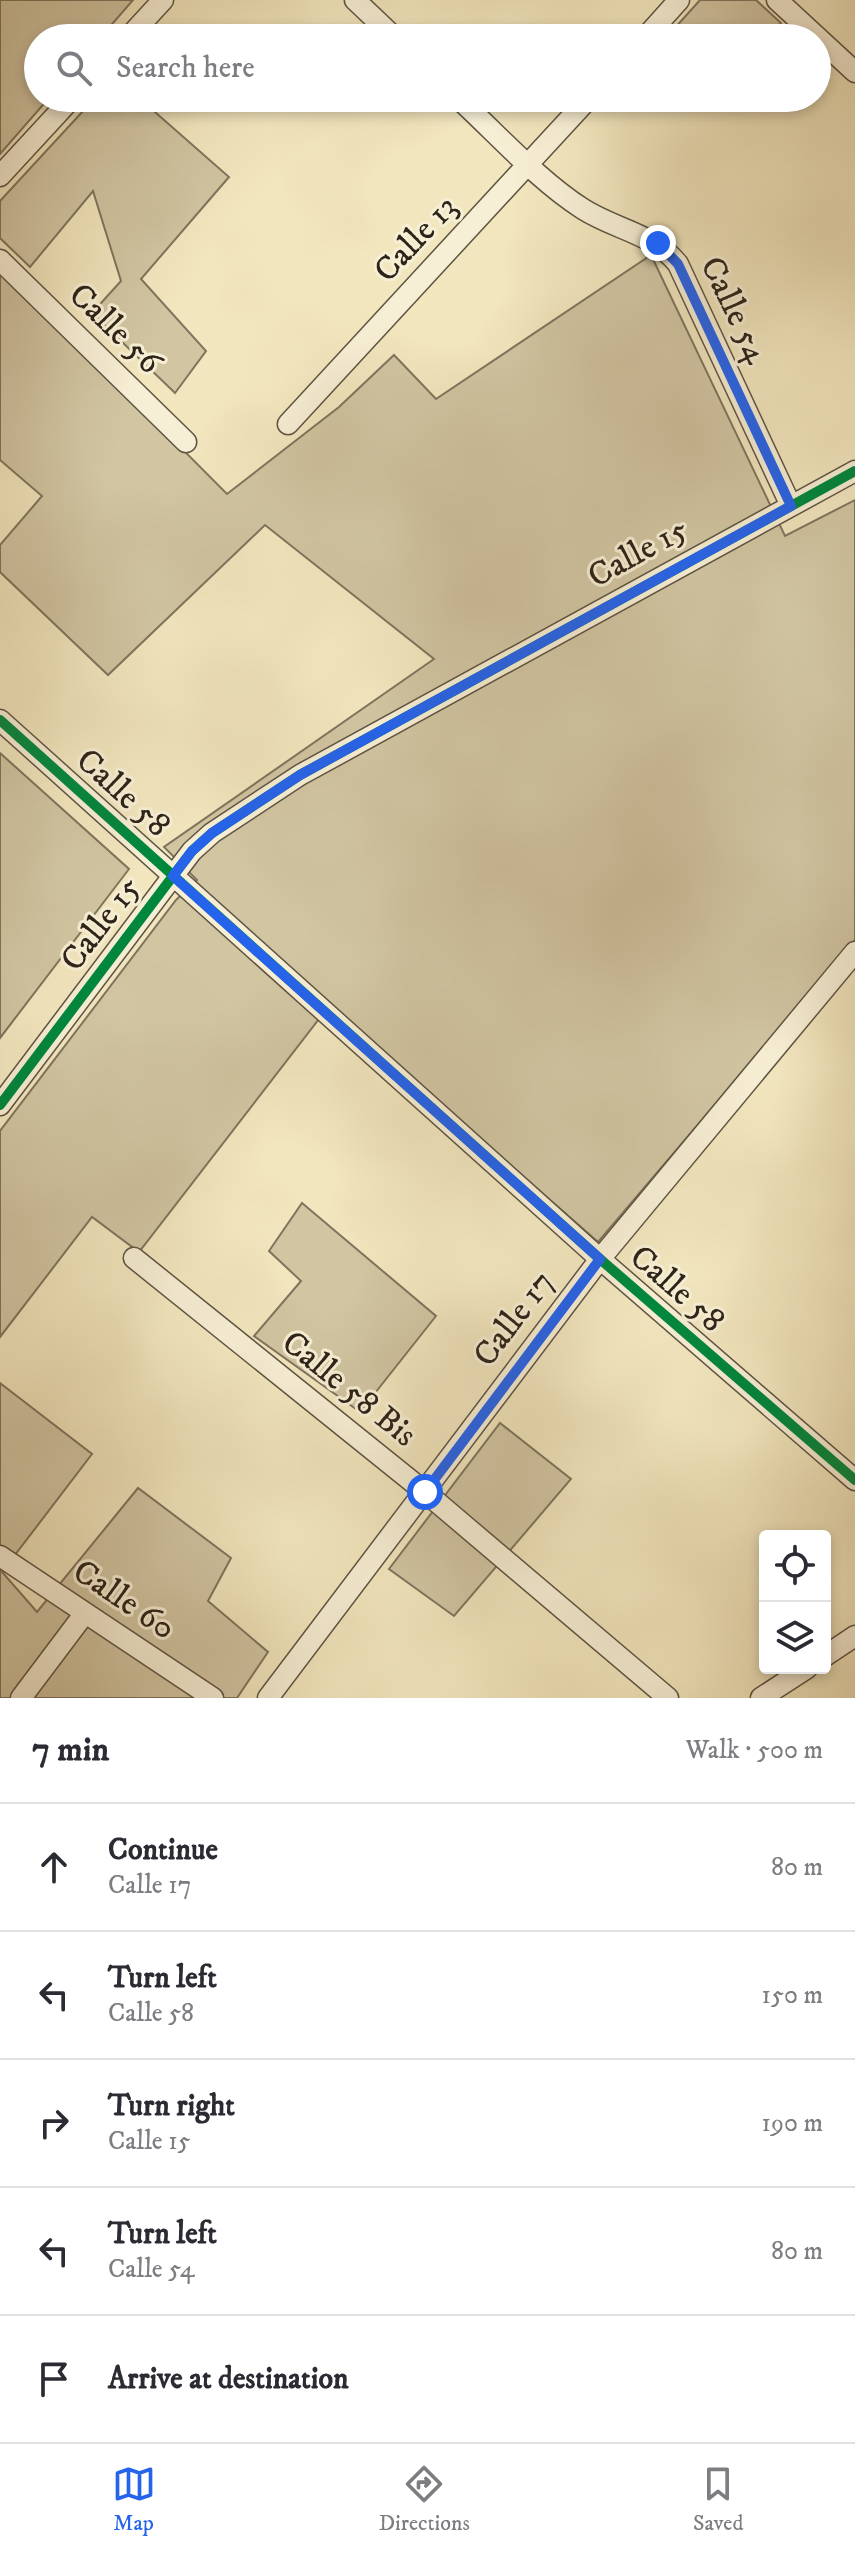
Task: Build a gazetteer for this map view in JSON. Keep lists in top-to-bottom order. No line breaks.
{"streets":{"street":["Calle 13","Calle 54","Calle 56","Calle 15","Calle 58","Calle 17","Calle 58 Bis","Calle 60"]},"crossings":[["Calle 13","Calle 54"],["Calle 54","Calle 15"],["Calle 15","Calle 58"],["Calle 58","Calle 17"],["Calle 17","Calle 58 Bis"]],"page":{"search":"Search here","heading":["7 min","Walk · 500 m"],"list":[["Continue","Calle 17","80 m"],["Turn left","Calle 58","150 m"],["Turn right","Calle 15","190 m"],["Turn left","Calle 54","80 m"],"Arrive at destination"],"nav":["Map","Directions","Saved"]}}
